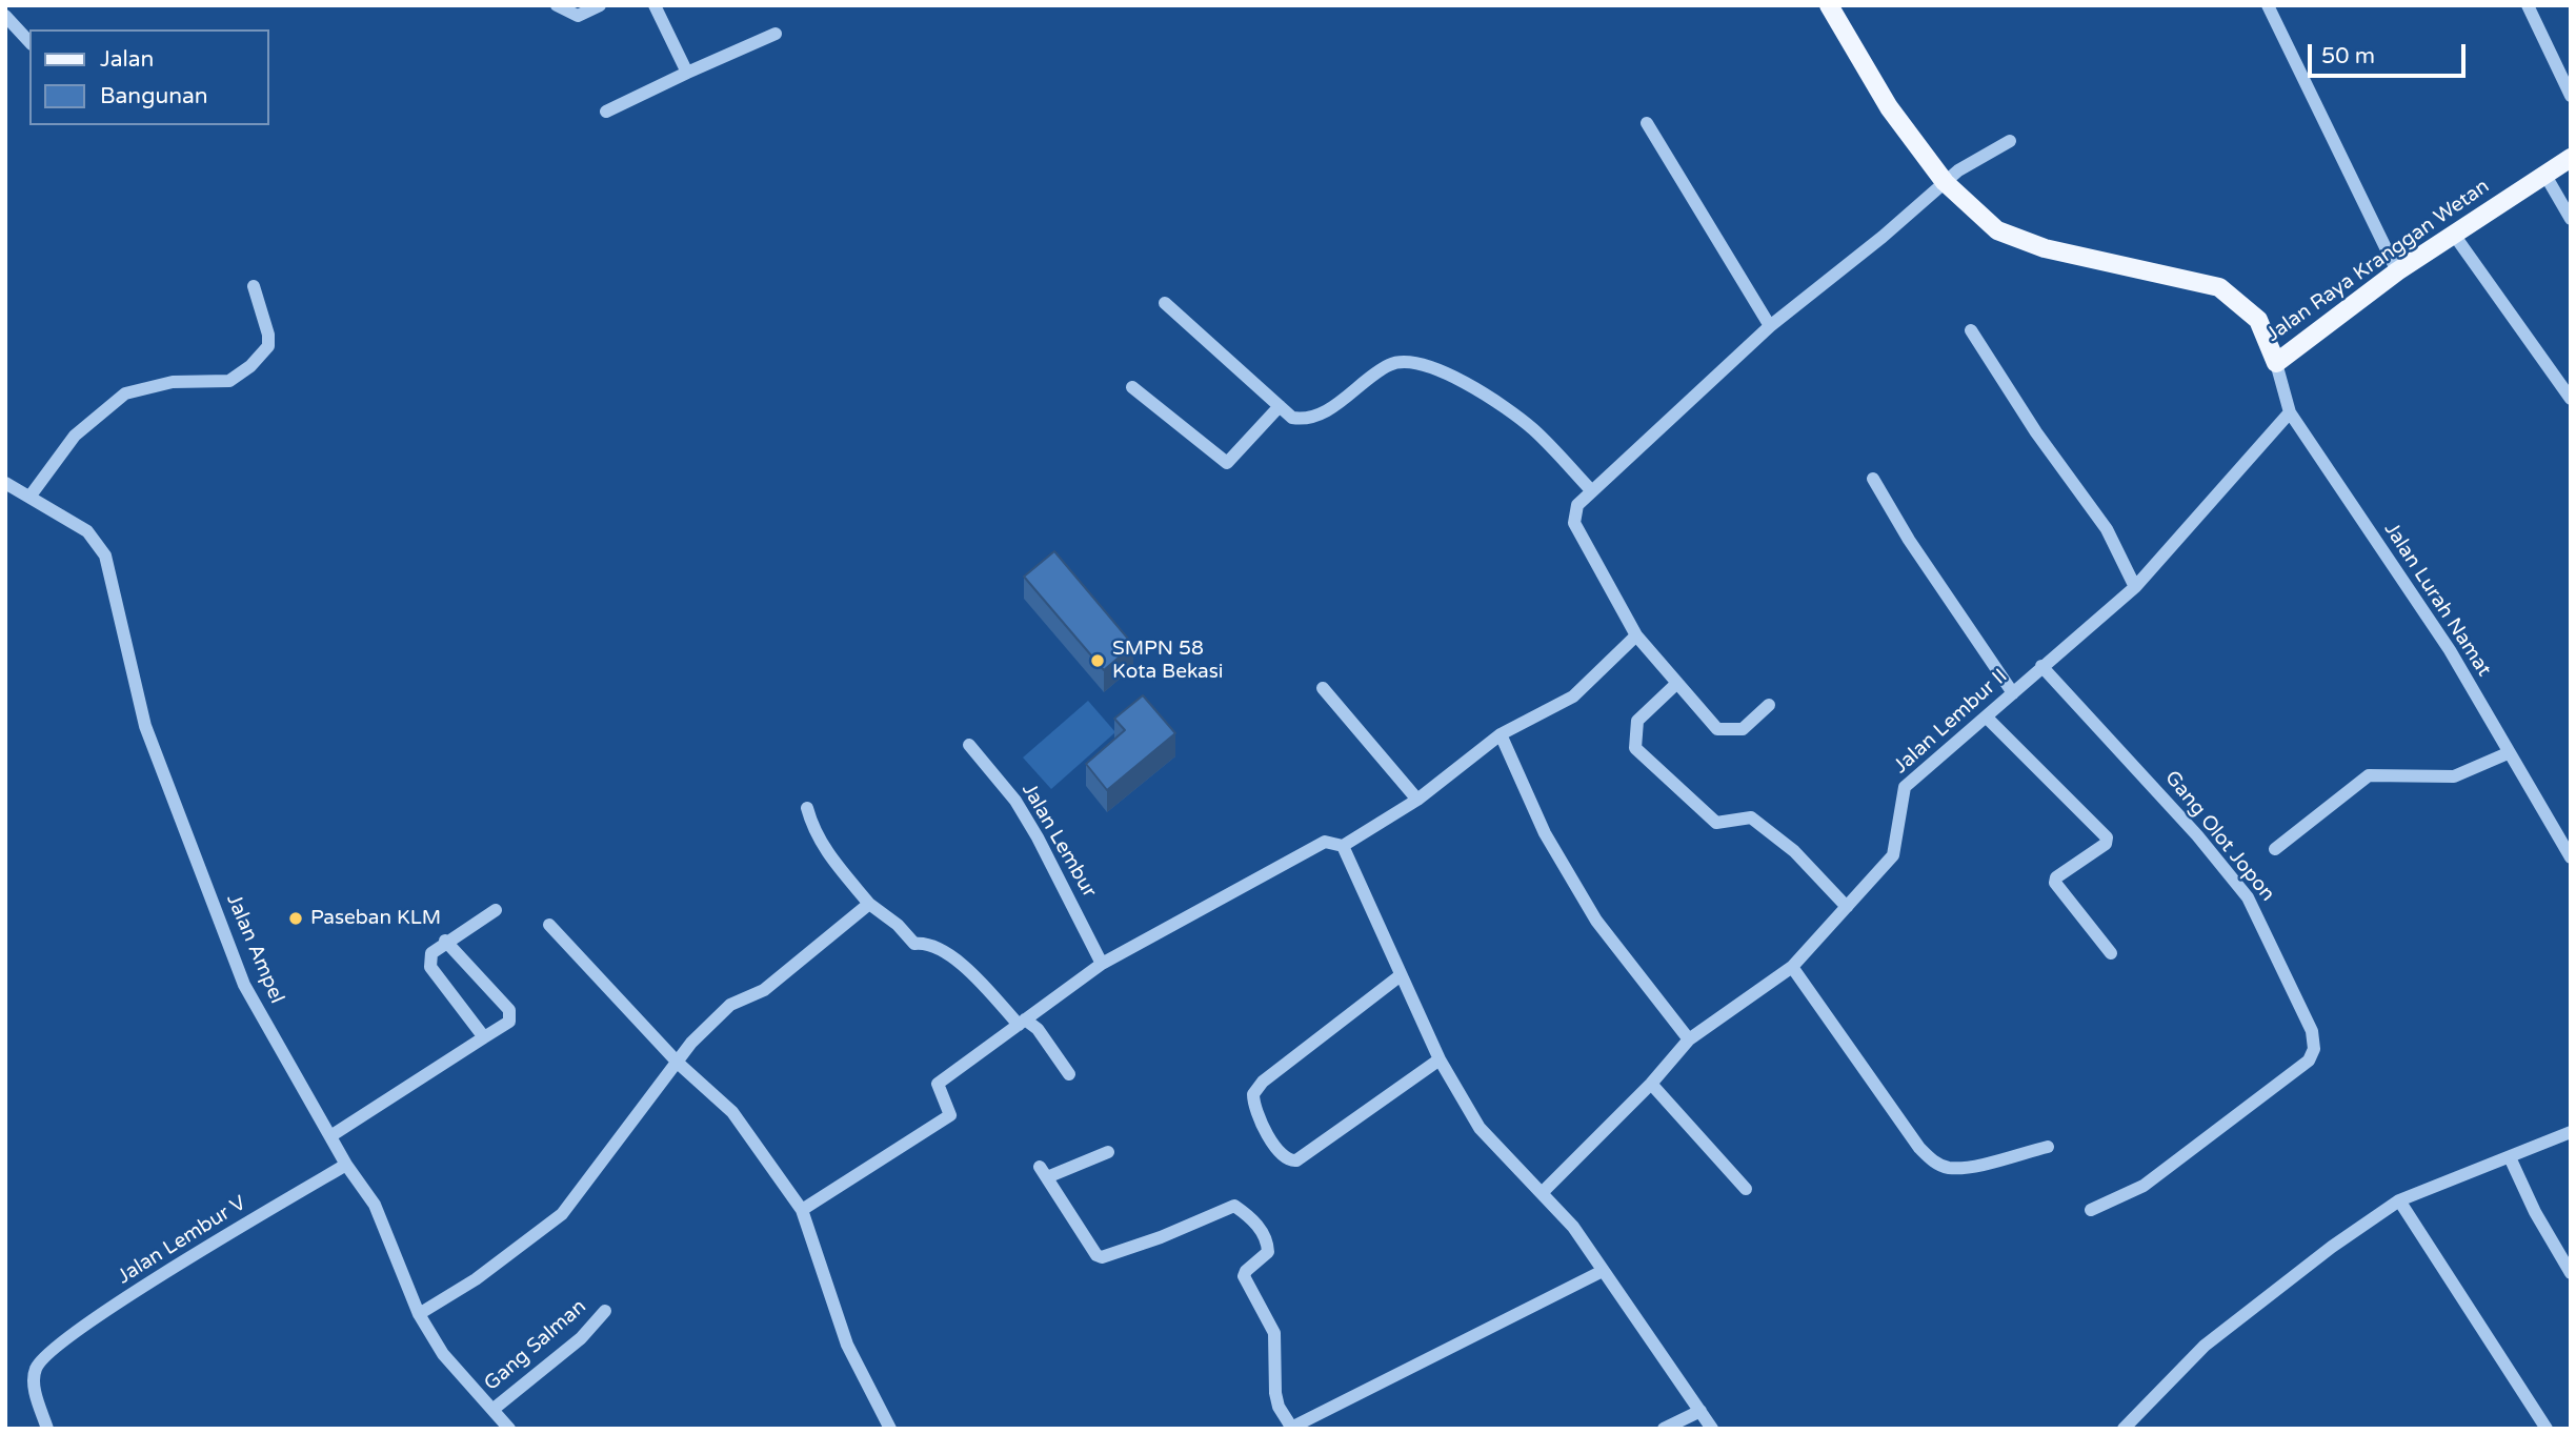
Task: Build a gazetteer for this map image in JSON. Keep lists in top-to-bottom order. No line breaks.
{"streets":{"main road":["Jalan Raya Kranggan Wetan"],"street":["Jalan Lurah Namat","Jalan Lembur II","Gang Olot Jopon","Jalan Lembur","Jalan Ampel","Jalan Lembur V","Gang Salman"]},"crossings":[["Jalan Raya Kranggan Wetan","Jalan Lurah Namat"],["Jalan Lurah Namat","Jalan Lembur II"],["Jalan Lembur II","Gang Olot Jopon"],["Jalan Ampel","Jalan Lembur V"],["Jalan Ampel","Gang Salman"]],"places":["SMPN 58 Kota Bekasi","Paseban KLM"],"legend":["Jalan","Bangunan"],"scale_bar":"50 m"}
